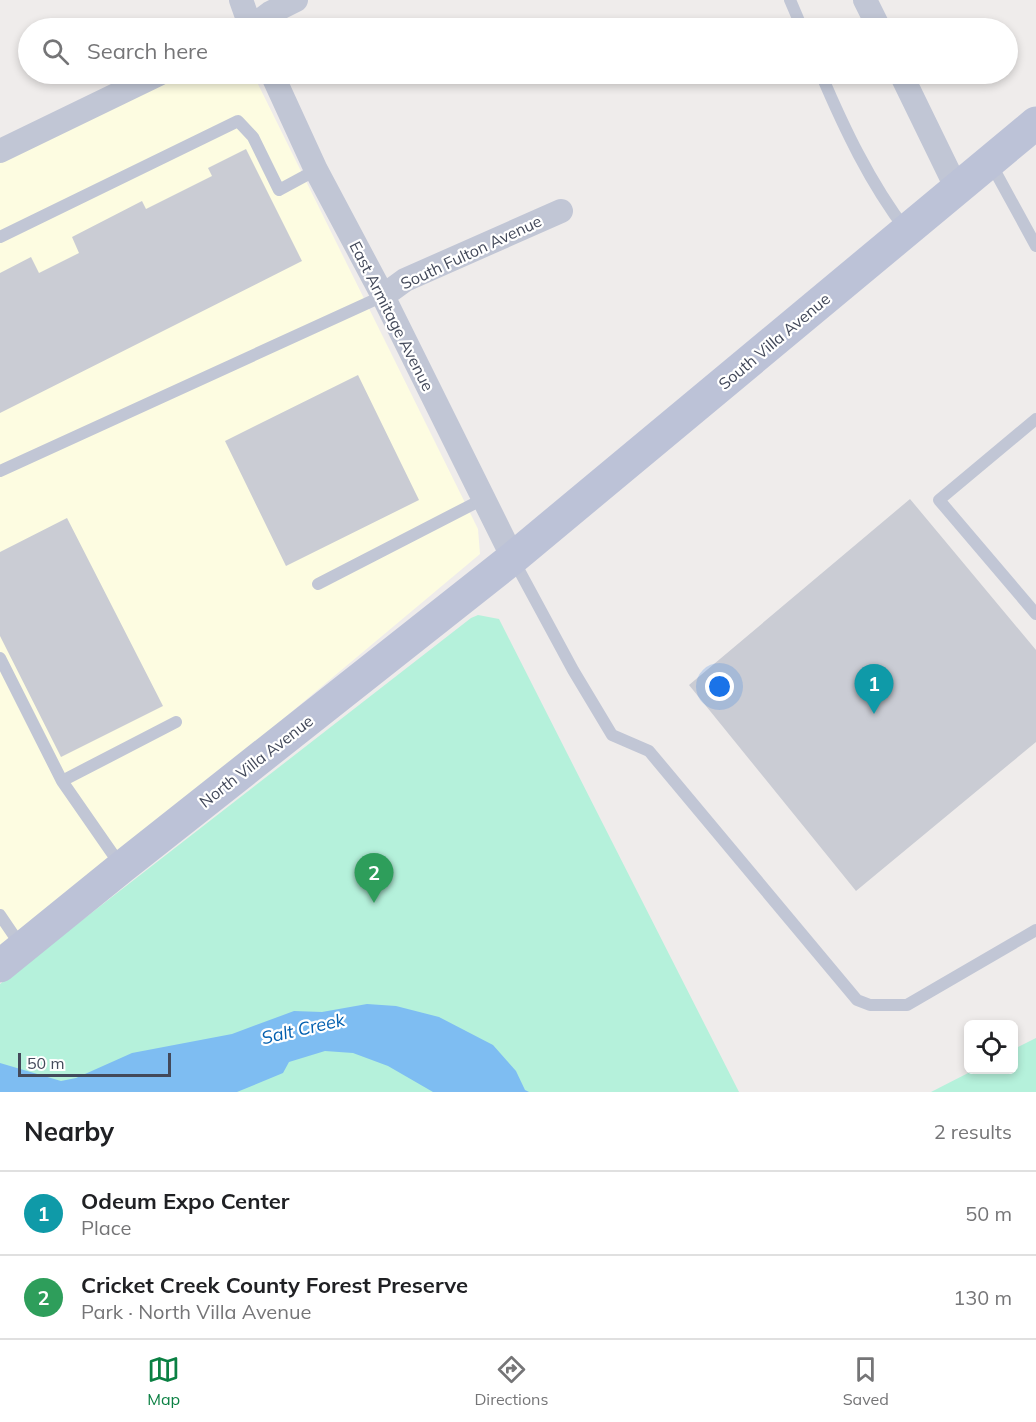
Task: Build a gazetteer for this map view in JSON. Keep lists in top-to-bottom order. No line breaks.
{"streets":{"main road":["South Villa Avenue","North Villa Avenue"],"street":["South Fulton Avenue","East Armitage Avenue"]},"crossings":[["South Fulton Avenue","East Armitage Avenue"],["East Armitage Avenue","South Villa Avenue"],["East Armitage Avenue","North Villa Avenue"],["South Villa Avenue","North Villa Avenue"]],"water":["Salt Creek"],"scale_bar":"50 m","page":{"search":"Search here","pins":["1","2"],"scale":"50 m","heading":["Nearby","2 results"],"list":[{"mark":"1","name":"Odeum Expo Center","note":"Place","value":"50 m"},{"mark":"2","name":"Cricket Creek County Forest Preserve","note":"Park · North Villa Avenue","value":"130 m"}],"nav":["Map","Directions","Saved"]}}
